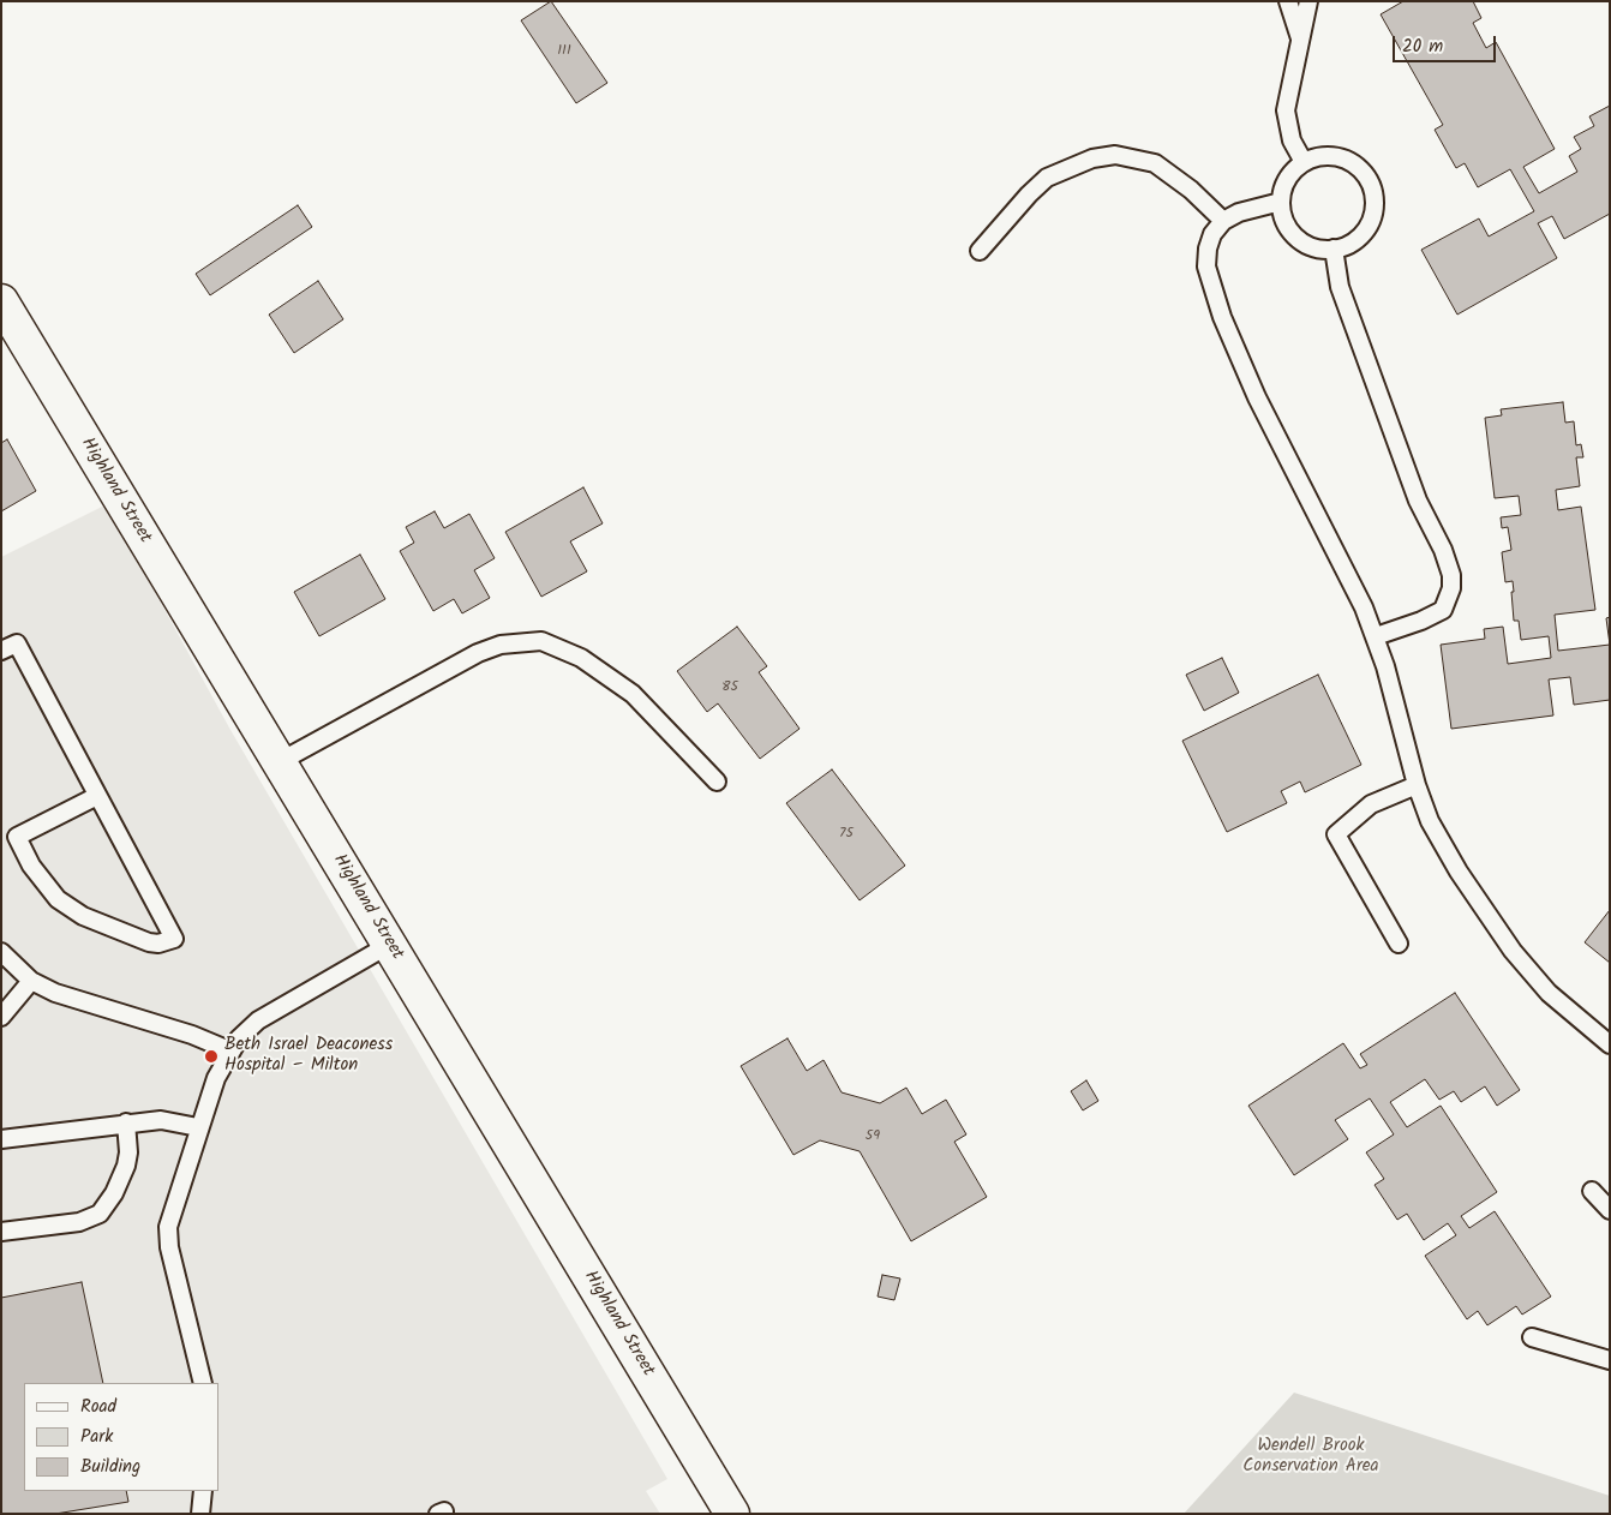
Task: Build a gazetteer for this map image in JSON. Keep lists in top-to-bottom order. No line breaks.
{"streets":{"street":["Highland Street"]},"parks":["Wendell Brook Conservation Area"],"places":["Beth Israel Deaconess Hospital – Milton"],"house_numbers":["111","85","75","59"],"legend":["Road","Park","Building"],"scale_bar":"20 m"}
